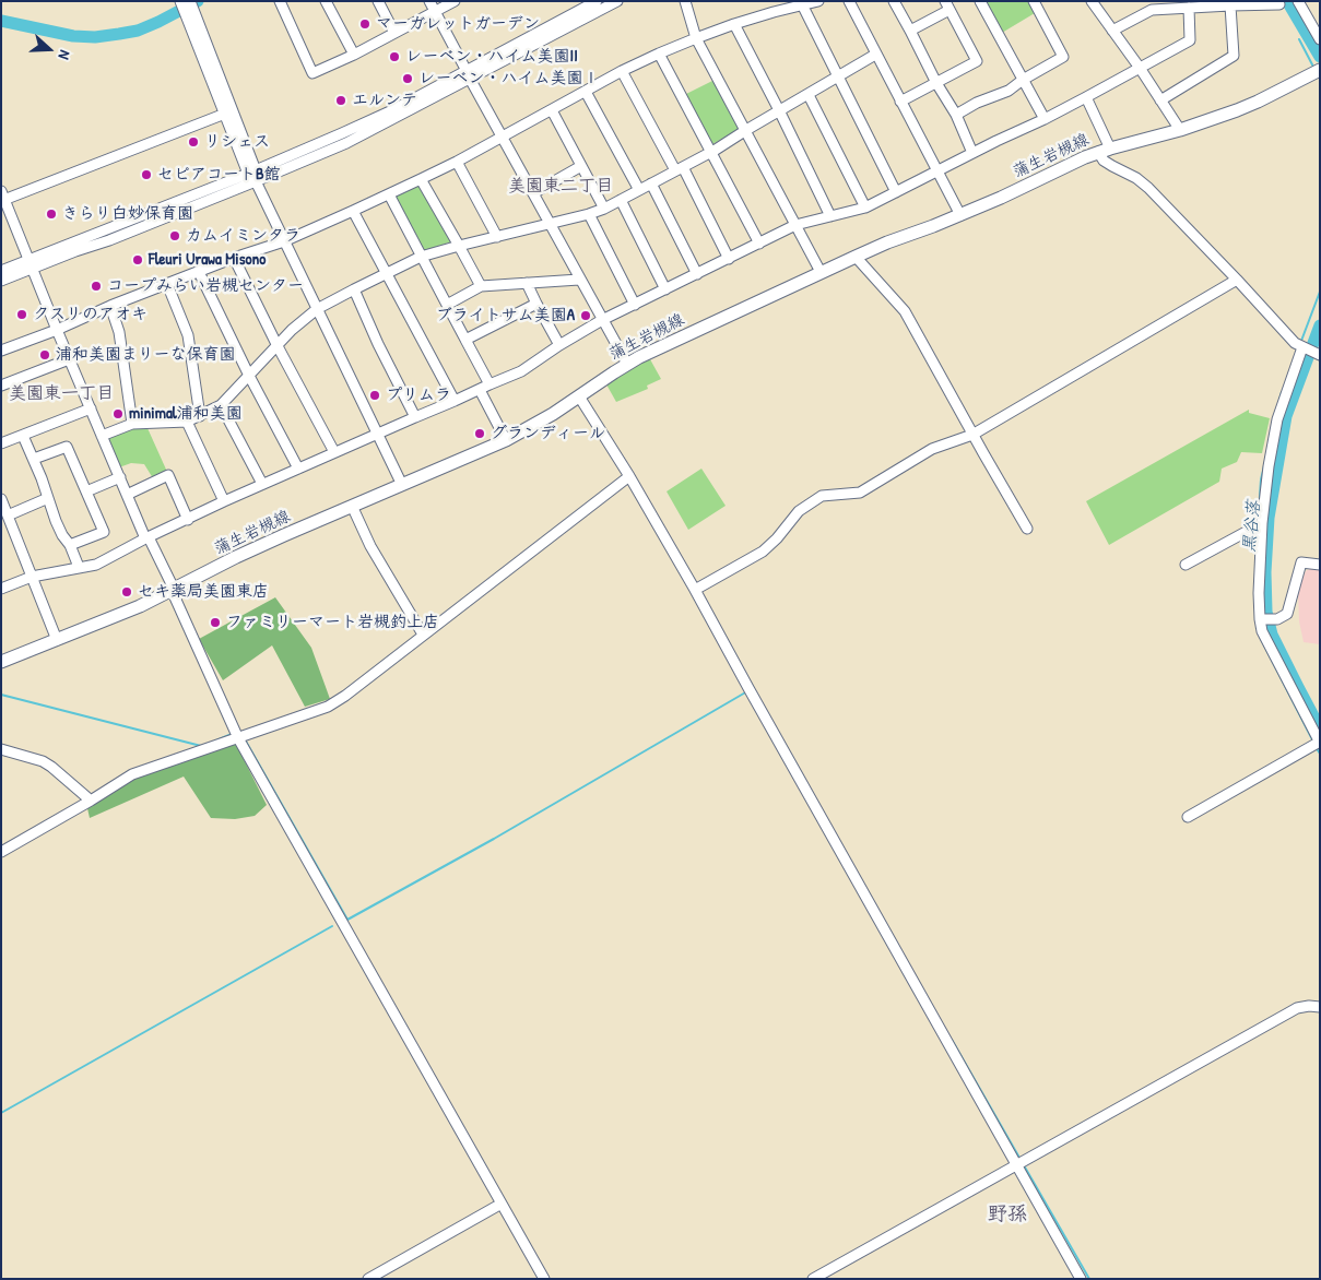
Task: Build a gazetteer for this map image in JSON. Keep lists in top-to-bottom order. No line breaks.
{"streets":{"main road":["蒲生岩槻線"]},"districts":["美園東二丁目","美園東一丁目","野孫"],"water":["黒谷落"],"places":["マーガレットガーデン","レーベン・ハイム美園II","レーベン・ハイム美園Ⅰ","エルンテ","リシェス","セピアコートB館","きらり白妙保育園","カムイミンタラ","Fleuri Urawa Misono","コープみらい岩槻センター","クスリのアオキ","ブライトサム美園A","浦和美園まりーな保育園","プリムラ","minimal浦和美園","グランディール","セキ薬局美園東店","ファミリーマート岩槻釣上店"],"north":"right"}
